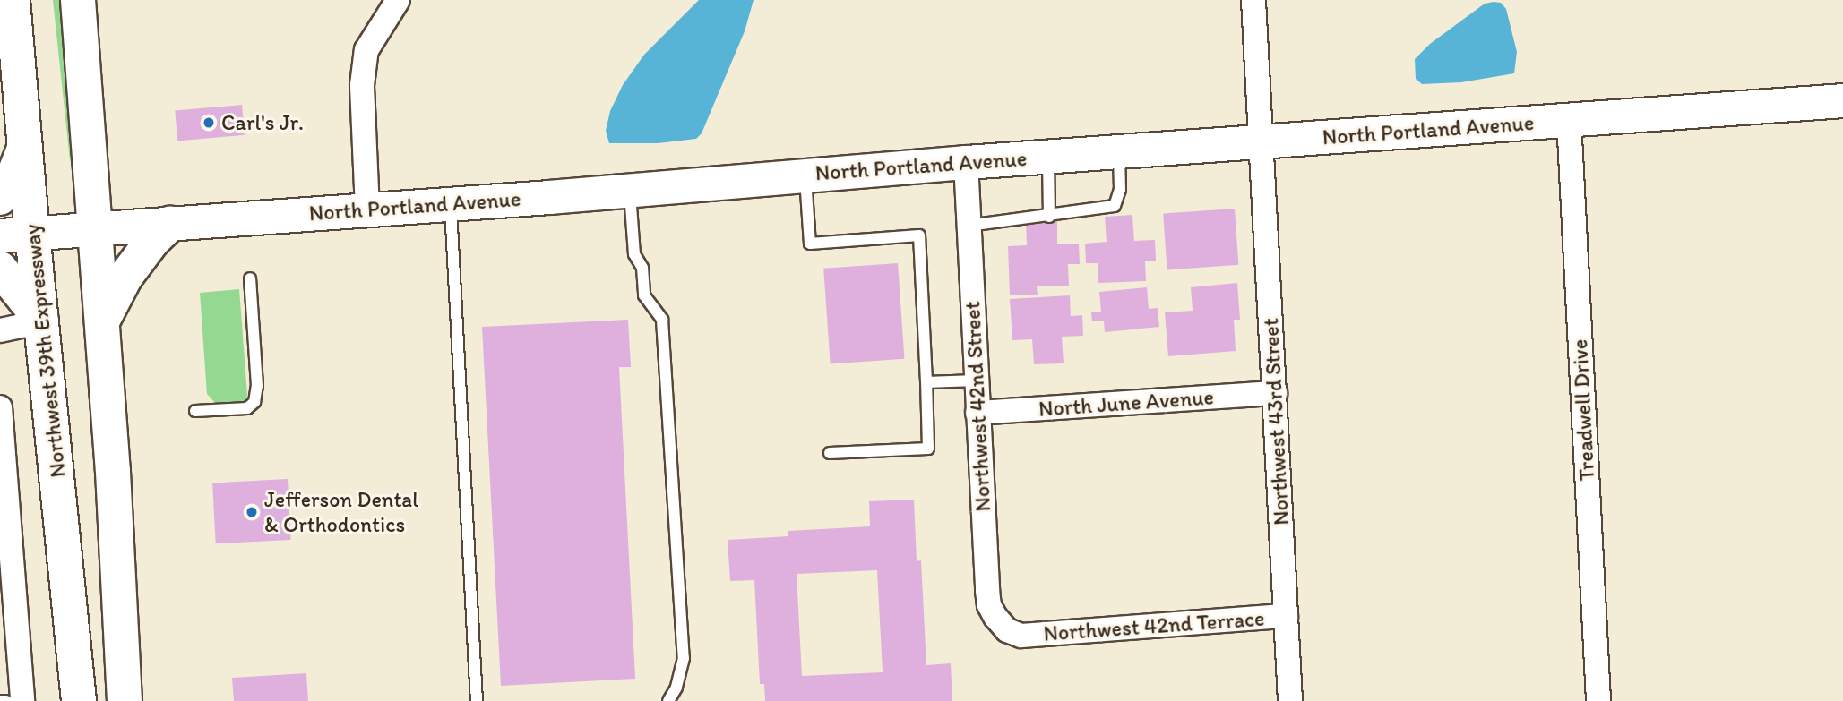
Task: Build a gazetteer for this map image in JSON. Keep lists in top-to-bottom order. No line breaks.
{"streets":{"highway":["Northwest 39th Expressway"],"main road":["North Portland Avenue"],"street":["North June Avenue","Northwest 42nd Street","Treadwell Drive","Northwest 43rd Street","Northwest 42nd Terrace"]},"crossings":[["North Portland Avenue","Northwest 39th Expressway"],["North Portland Avenue","Northwest 42nd Street"],["North Portland Avenue","Treadwell Drive"],["North Portland Avenue","Northwest 43rd Street"],["North June Avenue","Northwest 42nd Street"],["North June Avenue","Northwest 43rd Street"],["Northwest 42nd Street","Northwest 42nd Terrace"],["Northwest 43rd Street","Northwest 42nd Terrace"]],"places":["Carl's Jr.","Jefferson Dental & Orthodontics"]}
